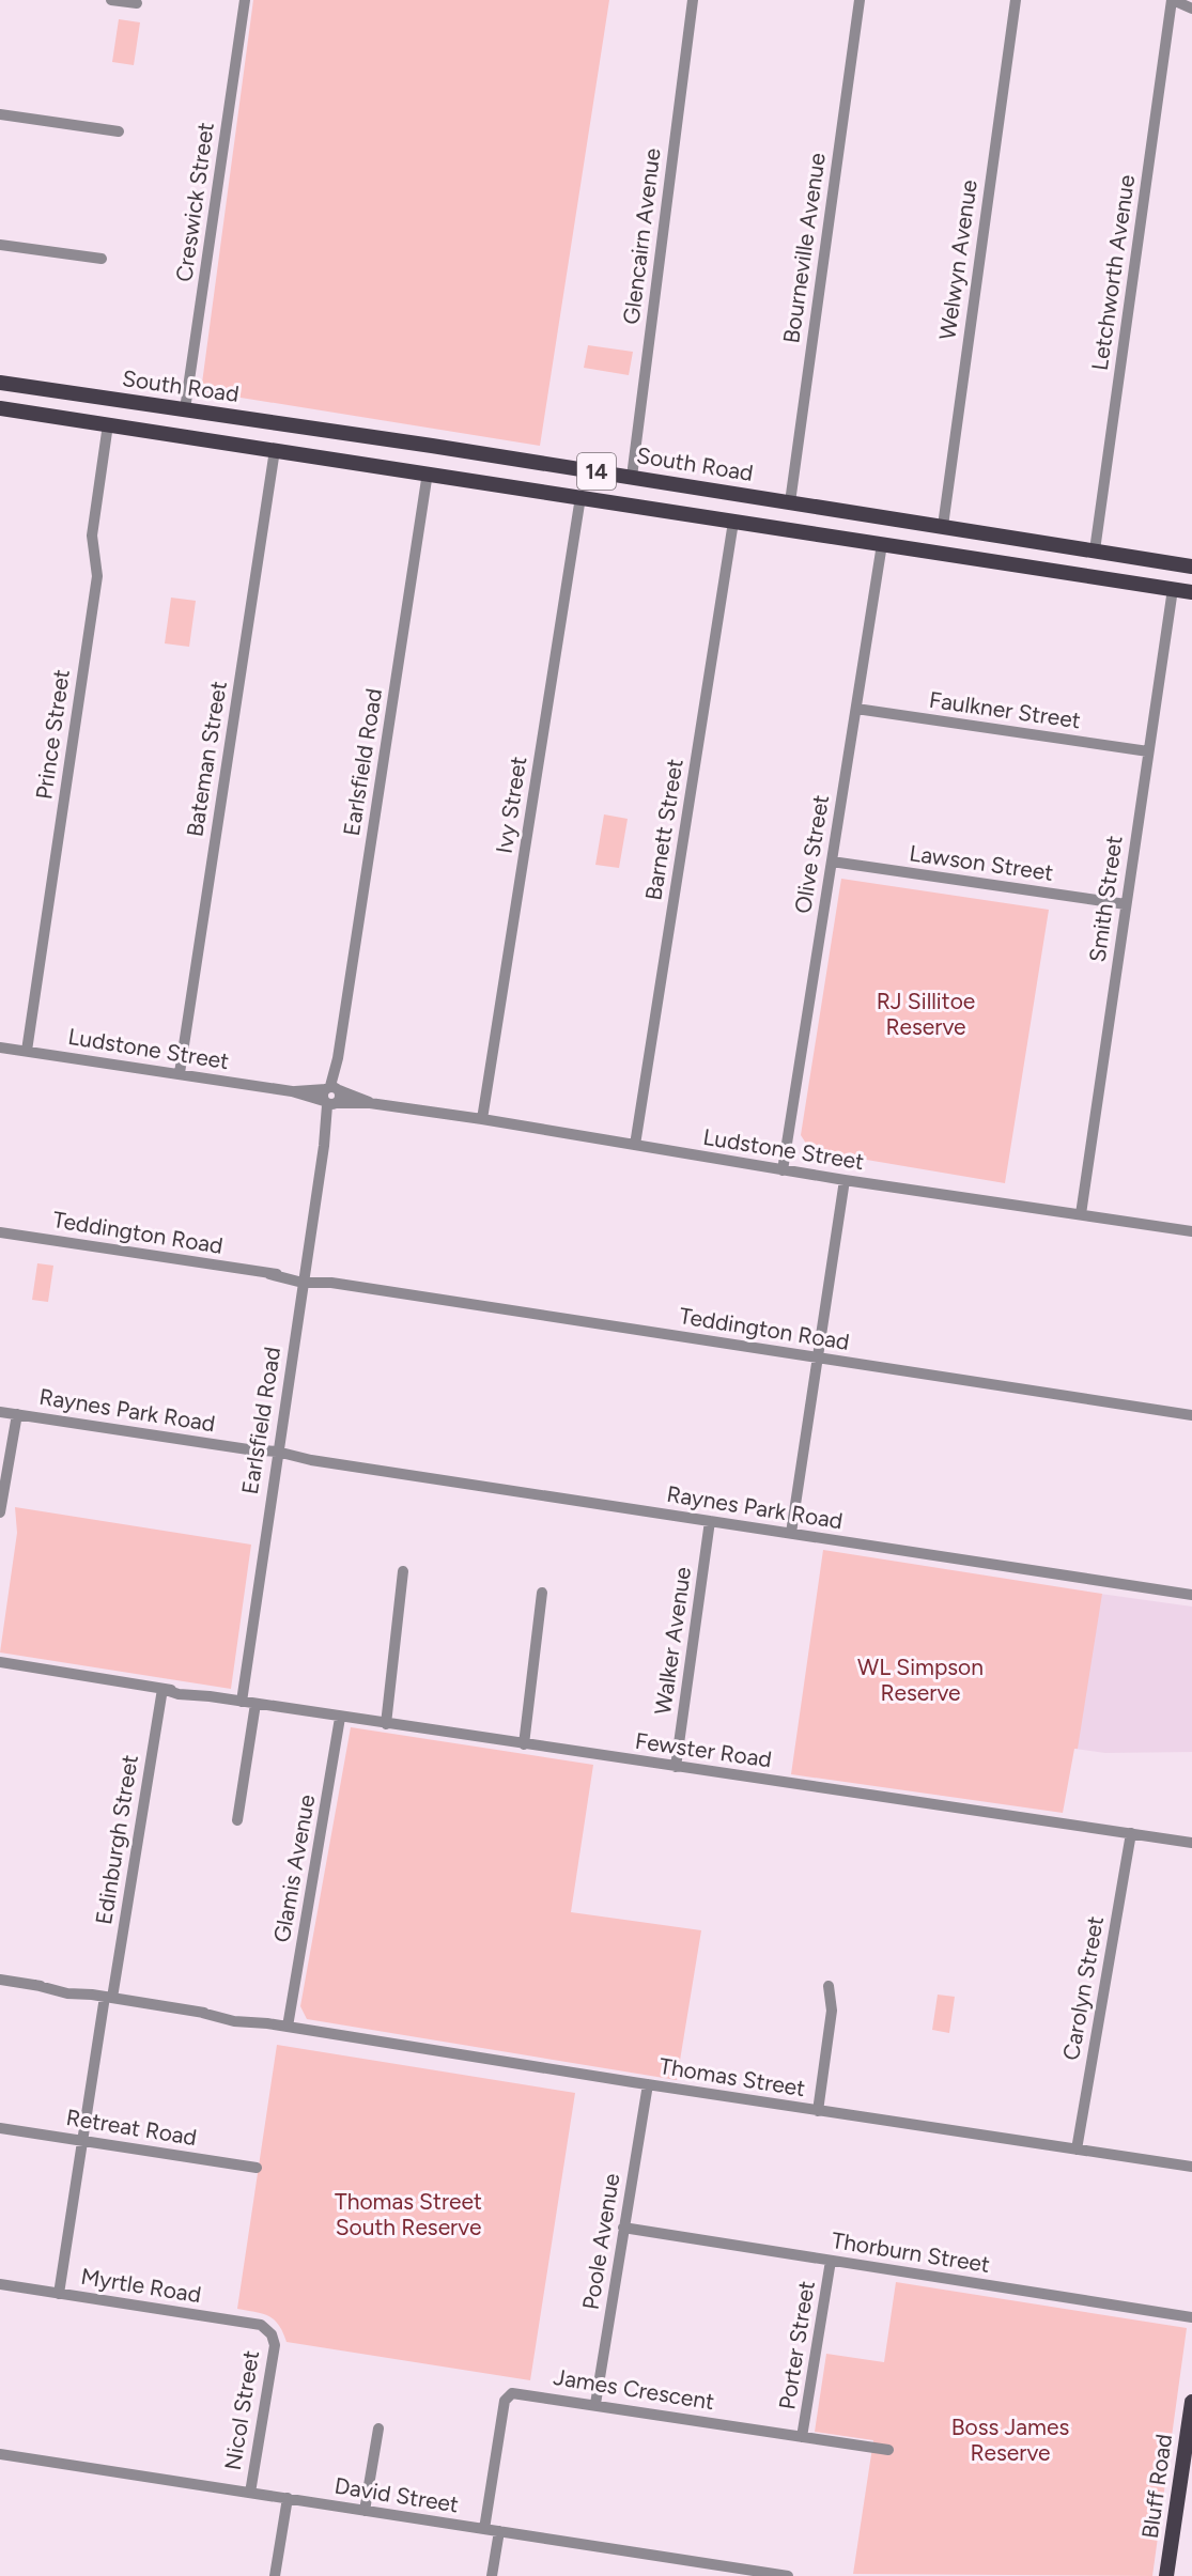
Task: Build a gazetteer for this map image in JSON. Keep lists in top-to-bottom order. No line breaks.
{"streets":{"main road":["South Road","14","Bluff Road"],"street":["Creswick Street","Glencairn Avenue","Bourneville Avenue","Welwyn Avenue","Letchworth Avenue","Faulkner Street","Prince Street","Bateman Street","Earlsfield Road","Ivy Street","Barnett Street","Olive Street","Lawson Street","Smith Street","Ludstone Street","Teddington Road","Raynes Park Road","Walker Avenue","Fewster Road","Edinburgh Street","Glamis Avenue","Carolyn Street","Thomas Street","Retreat Road","Poole Avenue","Thorburn Street","Myrtle Road","Porter Street","James Crescent","Nicol Street","David Street"]},"crossings":[["Creswick Street","South Road"],["Glencairn Avenue","South Road"],["Bourneville Avenue","South Road"],["Welwyn Avenue","South Road"],["Letchworth Avenue","South Road"],["14","Prince Street"],["14","Bateman Street"],["14","Earlsfield Road"],["14","Ivy Street"],["14","Barnett Street"],["14","Olive Street"],["14","Smith Street"],["Faulkner Street","Olive Street"],["Faulkner Street","Smith Street"],["Prince Street","Ludstone Street"],["Bateman Street","Ludstone Street"],["Earlsfield Road","Ludstone Street"],["Earlsfield Road","Teddington Road"],["Earlsfield Road","Raynes Park Road"],["Earlsfield Road","Fewster Road"],["Ivy Street","Ludstone Street"],["Barnett Street","Ludstone Street"],["Olive Street","Lawson Street"],["Olive Street","Ludstone Street"],["Lawson Street","Smith Street"],["Smith Street","Ludstone Street"],["Raynes Park Road","Walker Avenue"],["Walker Avenue","Fewster Road"],["Fewster Road","Edinburgh Street"],["Fewster Road","Glamis Avenue"],["Fewster Road","Carolyn Street"],["Edinburgh Street","Thomas Street"],["Edinburgh Street","Retreat Road"],["Edinburgh Street","Myrtle Road"],["Glamis Avenue","Thomas Street"],["Carolyn Street","Thomas Street"],["Thomas Street","Poole Avenue"],["Poole Avenue","Thorburn Street"],["Poole Avenue","James Crescent"],["Thorburn Street","Porter Street"],["Myrtle Road","Nicol Street"],["Porter Street","James Crescent"],["James Crescent","David Street"],["Nicol Street","David Street"]],"parks":["RJ Sillitoe Reserve","WL Simpson Reserve","Thomas Street South Reserve","Boss James Reserve"]}
